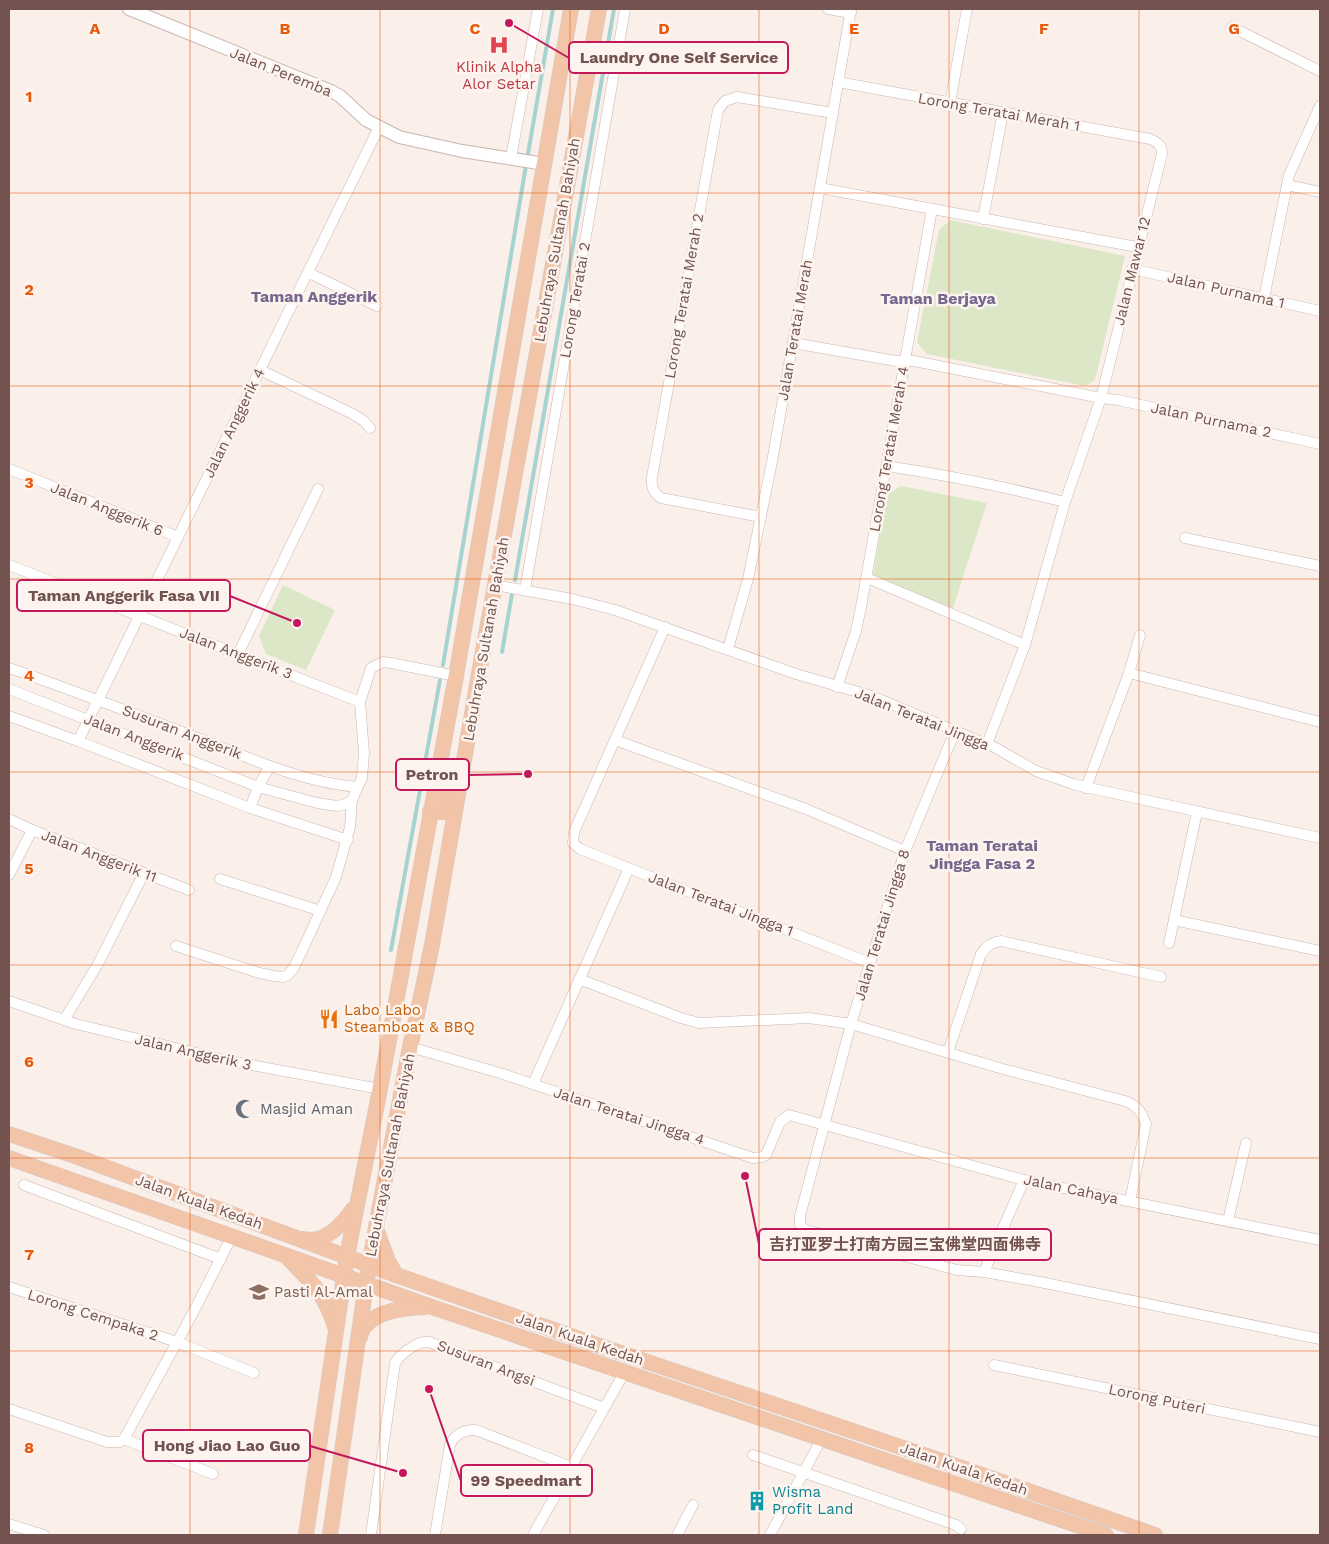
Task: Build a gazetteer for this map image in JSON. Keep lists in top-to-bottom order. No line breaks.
{"streets":{"main road":["Lebuhraya Sultanah Bahiyah","Jalan Kuala Kedah"],"street":["Jalan Peremba","Lorong Teratai Merah 1","Jalan Mawar 12","Jalan Purnama 1","Lorong Teratai Merah 2","Lorong Teratai 2","Jalan Teratai Merah","Jalan Purnama 2","Jalan Anggerik 4","Lorong Teratai Merah 4","Jalan Anggerik 6","Jalan Anggerik 3","Jalan Teratai Jingga","Susuran Anggerik","Jalan Anggerik","Jalan Anggerik 11","Jalan Teratai Jingga 1","Jalan Teratai Jingga 8","Jalan Teratai Jingga 4","Jalan Cahaya","Lorong Cempaka 2","Susuran Angsi","Lorong Puteri"]},"crossings":[["Jalan Peremba","Lebuhraya Sultanah Bahiyah"],["Jalan Peremba","Jalan Anggerik 4"],["Lorong Teratai Merah 1","Jalan Mawar 12"],["Lorong Teratai Merah 1","Jalan Teratai Merah"],["Lebuhraya Sultanah Bahiyah","Jalan Anggerik 3"],["Lebuhraya Sultanah Bahiyah","Jalan Teratai Jingga"],["Lebuhraya Sultanah Bahiyah","Jalan Teratai Jingga 4"],["Lebuhraya Sultanah Bahiyah","Jalan Kuala Kedah"],["Jalan Mawar 12","Jalan Purnama 1"],["Jalan Mawar 12","Jalan Purnama 2"],["Jalan Mawar 12","Jalan Teratai Jingga"],["Lorong Teratai Merah 2","Jalan Teratai Merah"],["Lorong Teratai 2","Jalan Teratai Jingga"],["Jalan Teratai Merah","Jalan Purnama 2"],["Jalan Teratai Merah","Jalan Teratai Jingga"],["Jalan Purnama 2","Lorong Teratai Merah 4"],["Jalan Anggerik 4","Jalan Anggerik 6"],["Jalan Anggerik 4","Jalan Anggerik 3"],["Jalan Anggerik 4","Susuran Anggerik"],["Jalan Anggerik 4","Jalan Anggerik"],["Lorong Teratai Merah 4","Jalan Teratai Jingga"],["Jalan Teratai Jingga","Jalan Teratai Jingga 8"],["Jalan Teratai Jingga 1","Jalan Teratai Jingga 8"],["Jalan Teratai Jingga 8","Jalan Teratai Jingga 4"],["Jalan Teratai Jingga 8","Jalan Cahaya"],["Jalan Teratai Jingga 4","Jalan Cahaya"]],"districts":["Taman Anggerik","Taman Berjaya","Taman Teratai Jingga Fasa 2"],"places":{"other":["Laundry One Self Service","Taman Anggerik Fasa VII","Petron","吉打亚罗士打南方园三宝佛堂四面佛寺","99 Speedmart","Hong Jiao Lao Guo"],"hospital":["Klinik Alpha Alor Setar"],"restaurant":["Labo Labo Steamboat & BBQ"],"mosque":["Masjid Aman"],"school or university":["Pasti Al-Amal"],"building":["Wisma Profit Land"]},"grid":{"columns":["A","B","C","D","E","F","G"],"rows":["1","2","3","4","5","6","7","8"]}}
